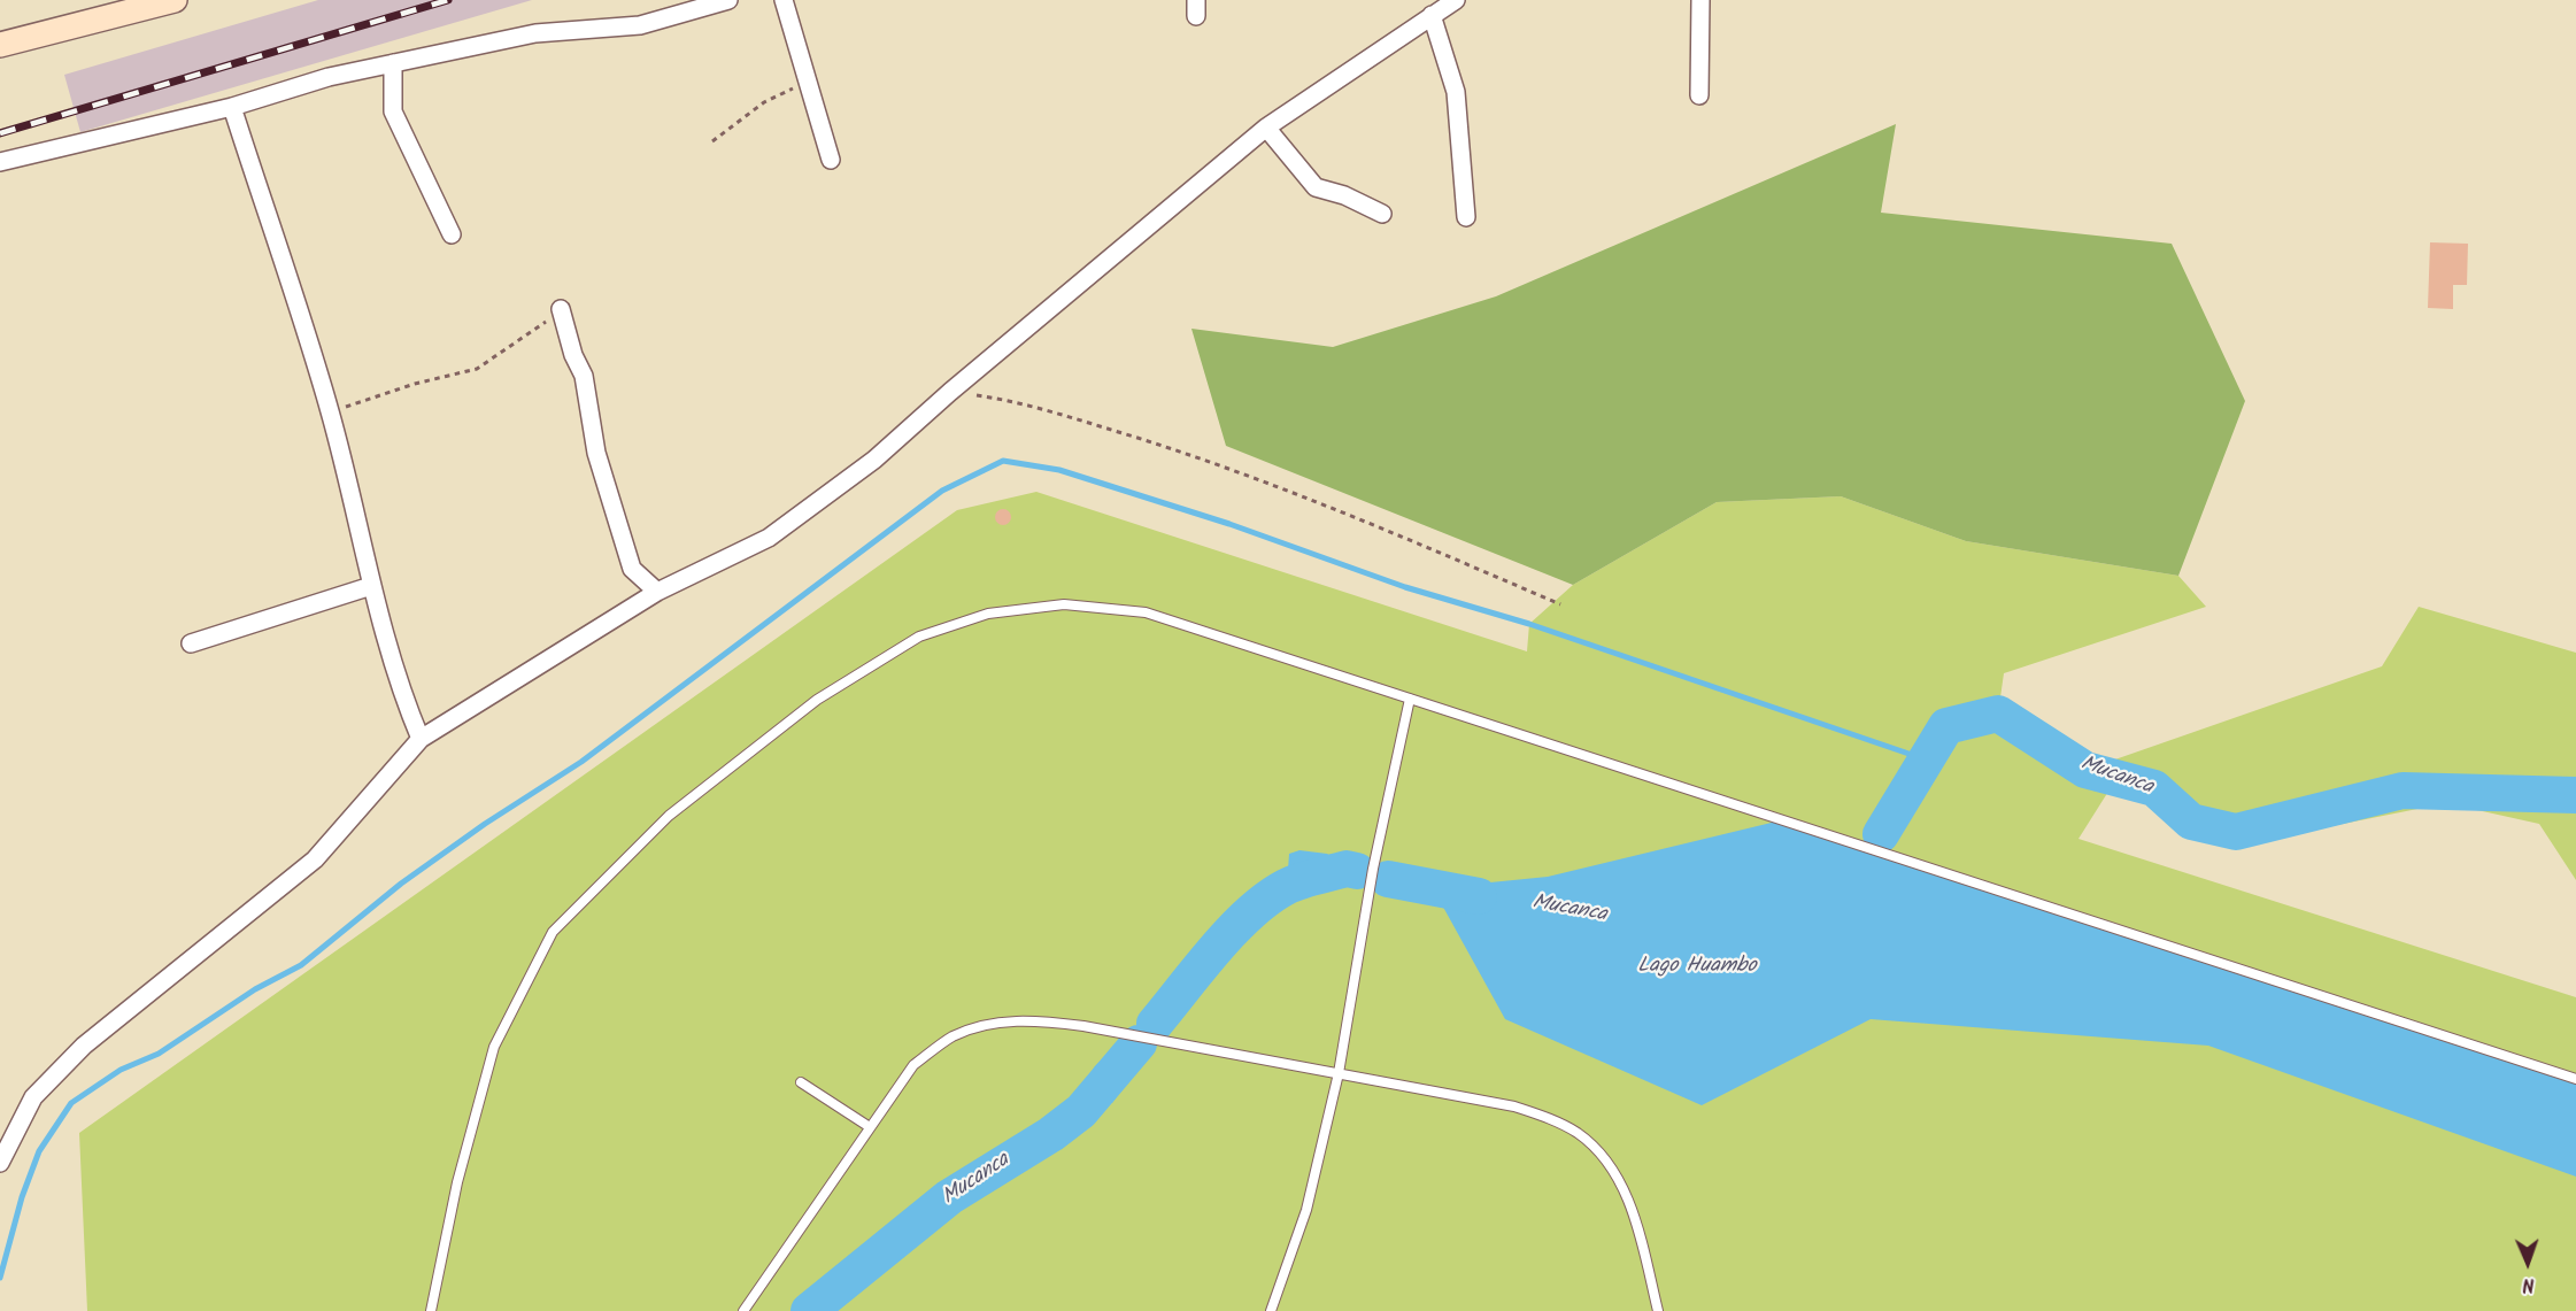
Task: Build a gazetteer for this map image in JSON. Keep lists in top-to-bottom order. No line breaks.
{"water":["Mucanca","Lago Huambo"],"north":"bottom"}
